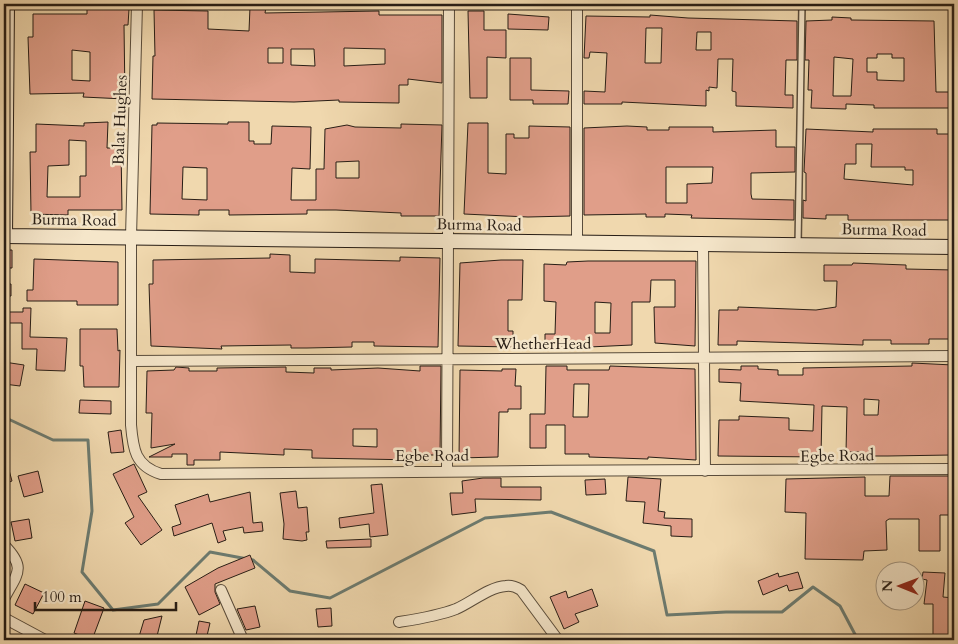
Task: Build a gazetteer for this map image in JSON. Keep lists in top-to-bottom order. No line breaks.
{"streets":{"street":["Balat Hughes","Burma Road","WhetherHead","Egbe Road"]},"crossings":[["Balat Hughes","Burma Road"],["Balat Hughes","Egbe Road"],["Burma Road","Egbe Road"],["WhetherHead","Egbe Road"]],"scale_bar":"100 m","north":"left"}
